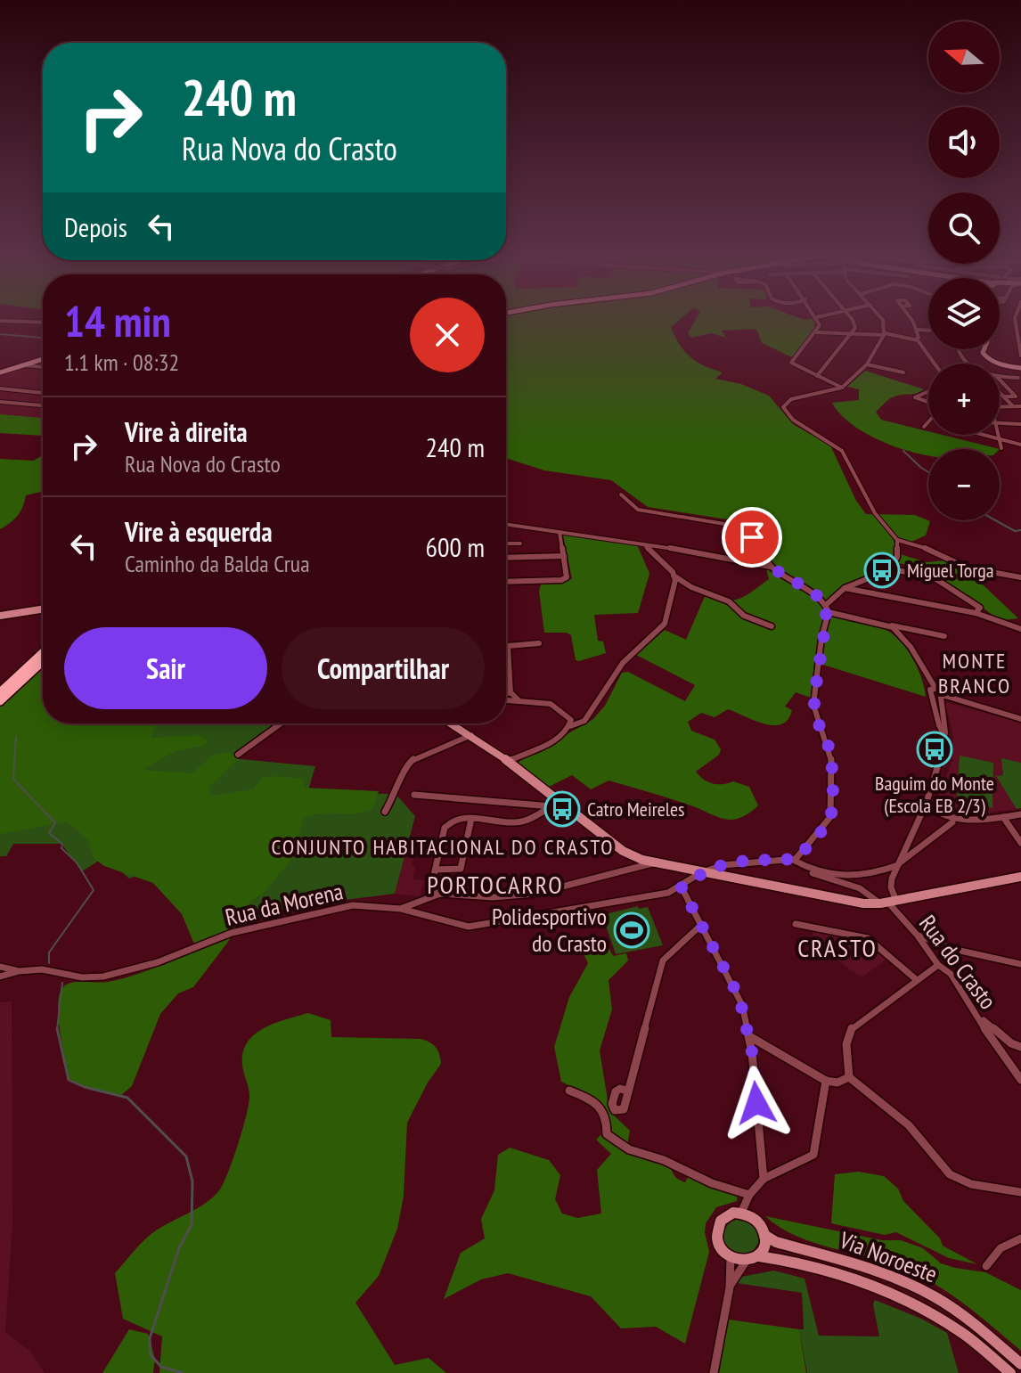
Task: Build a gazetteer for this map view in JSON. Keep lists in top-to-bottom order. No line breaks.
{"streets":{"main road":["Via Noroeste"],"street":["Rua da Morena","Rua do Crasto"]},"districts":["MONTE BRANCO","CONJUNTO HABITACIONAL DO CRASTO","PORTOCARRO","CRASTO"],"places":{"bus stop":["Miguel Torga","Baguim do Monte (Escola EB 2/3)","Catro Meireles"],"sports":["Polidesportivo do Crasto"]},"north":"left","page":{"map_buttons":["+","−"],"turn":["240 m","Rua Nova do Crasto"],"then":"Depois","heading":["14 min","1.1 km · 08:32"],"list":[{"name":"Vire à direita","note":"Rua Nova do Crasto","value":"240 m"},{"name":"Vire à esquerda","note":"Caminho da Balda Crua","value":"600 m"}],"buttons":["Sair","Compartilhar"]}}
